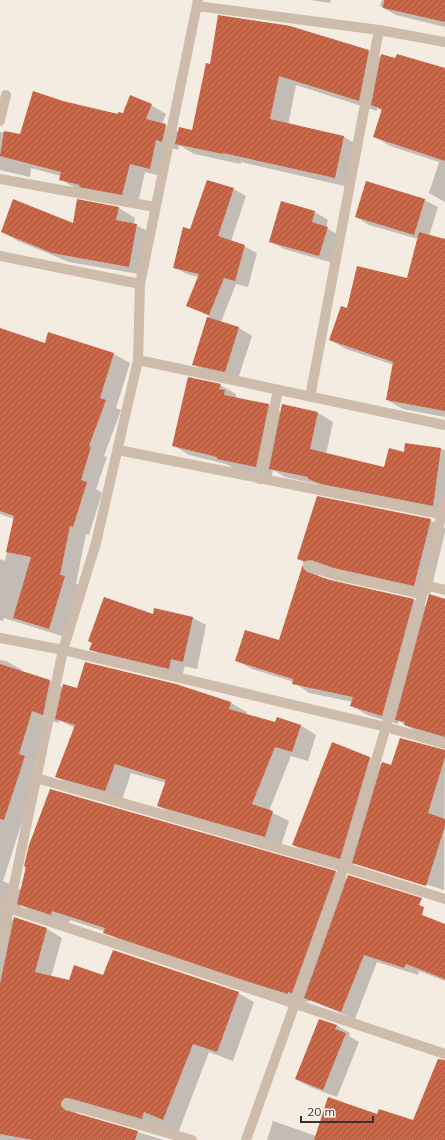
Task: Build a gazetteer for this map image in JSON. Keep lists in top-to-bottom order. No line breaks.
{"scale_bar":"20 m"}
